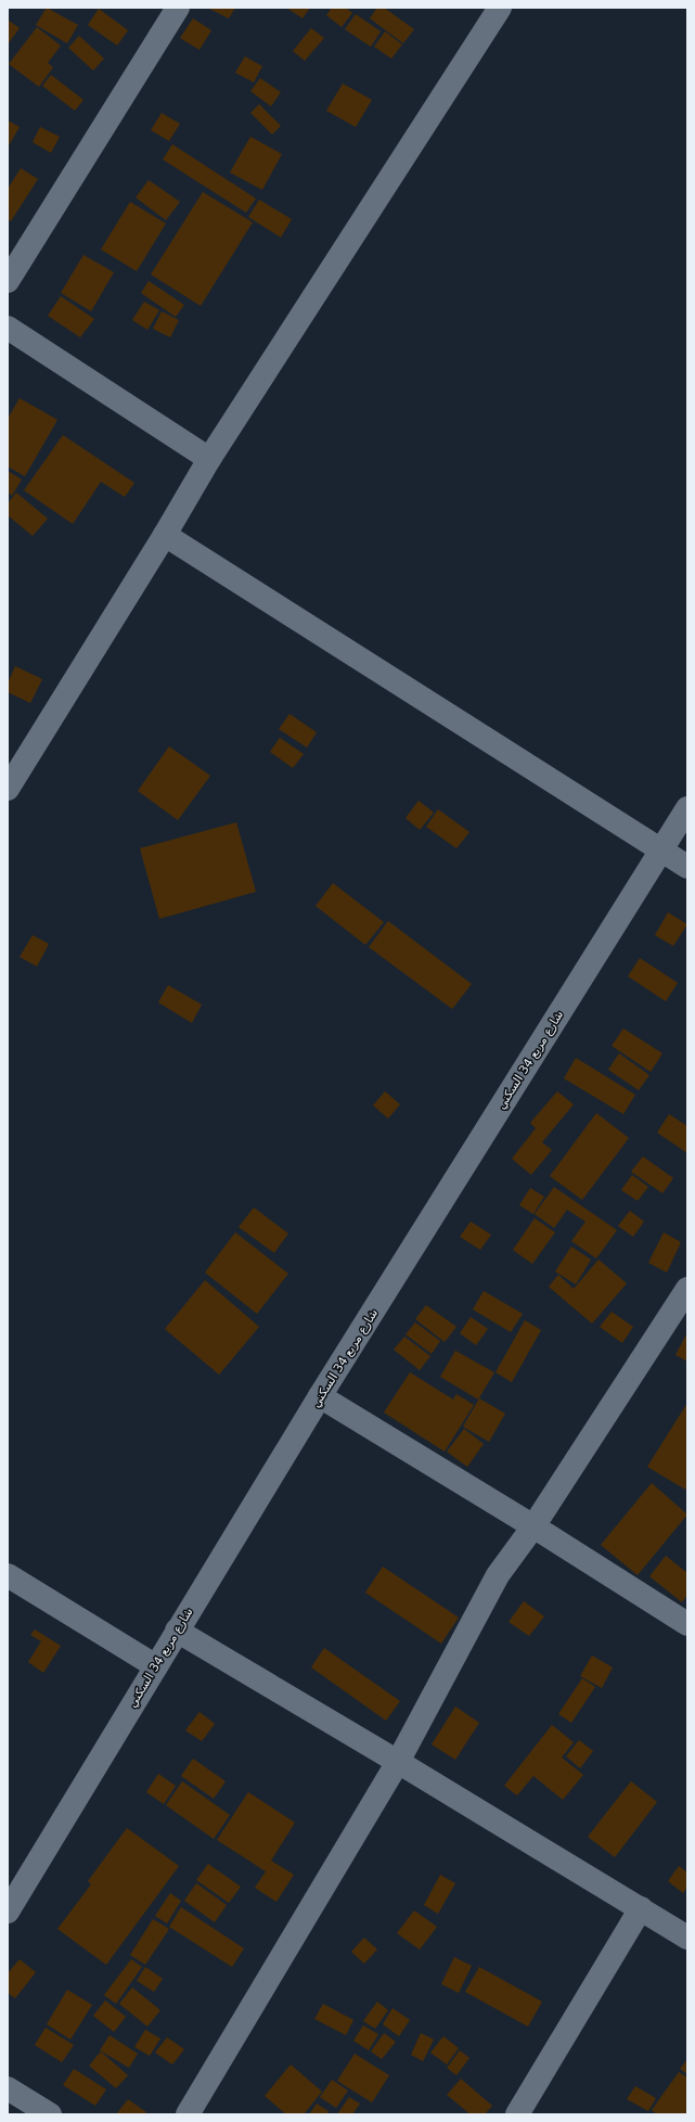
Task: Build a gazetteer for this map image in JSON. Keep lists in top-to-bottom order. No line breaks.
{"streets":{"street":["شارع مربع 34 السكني"]}}
